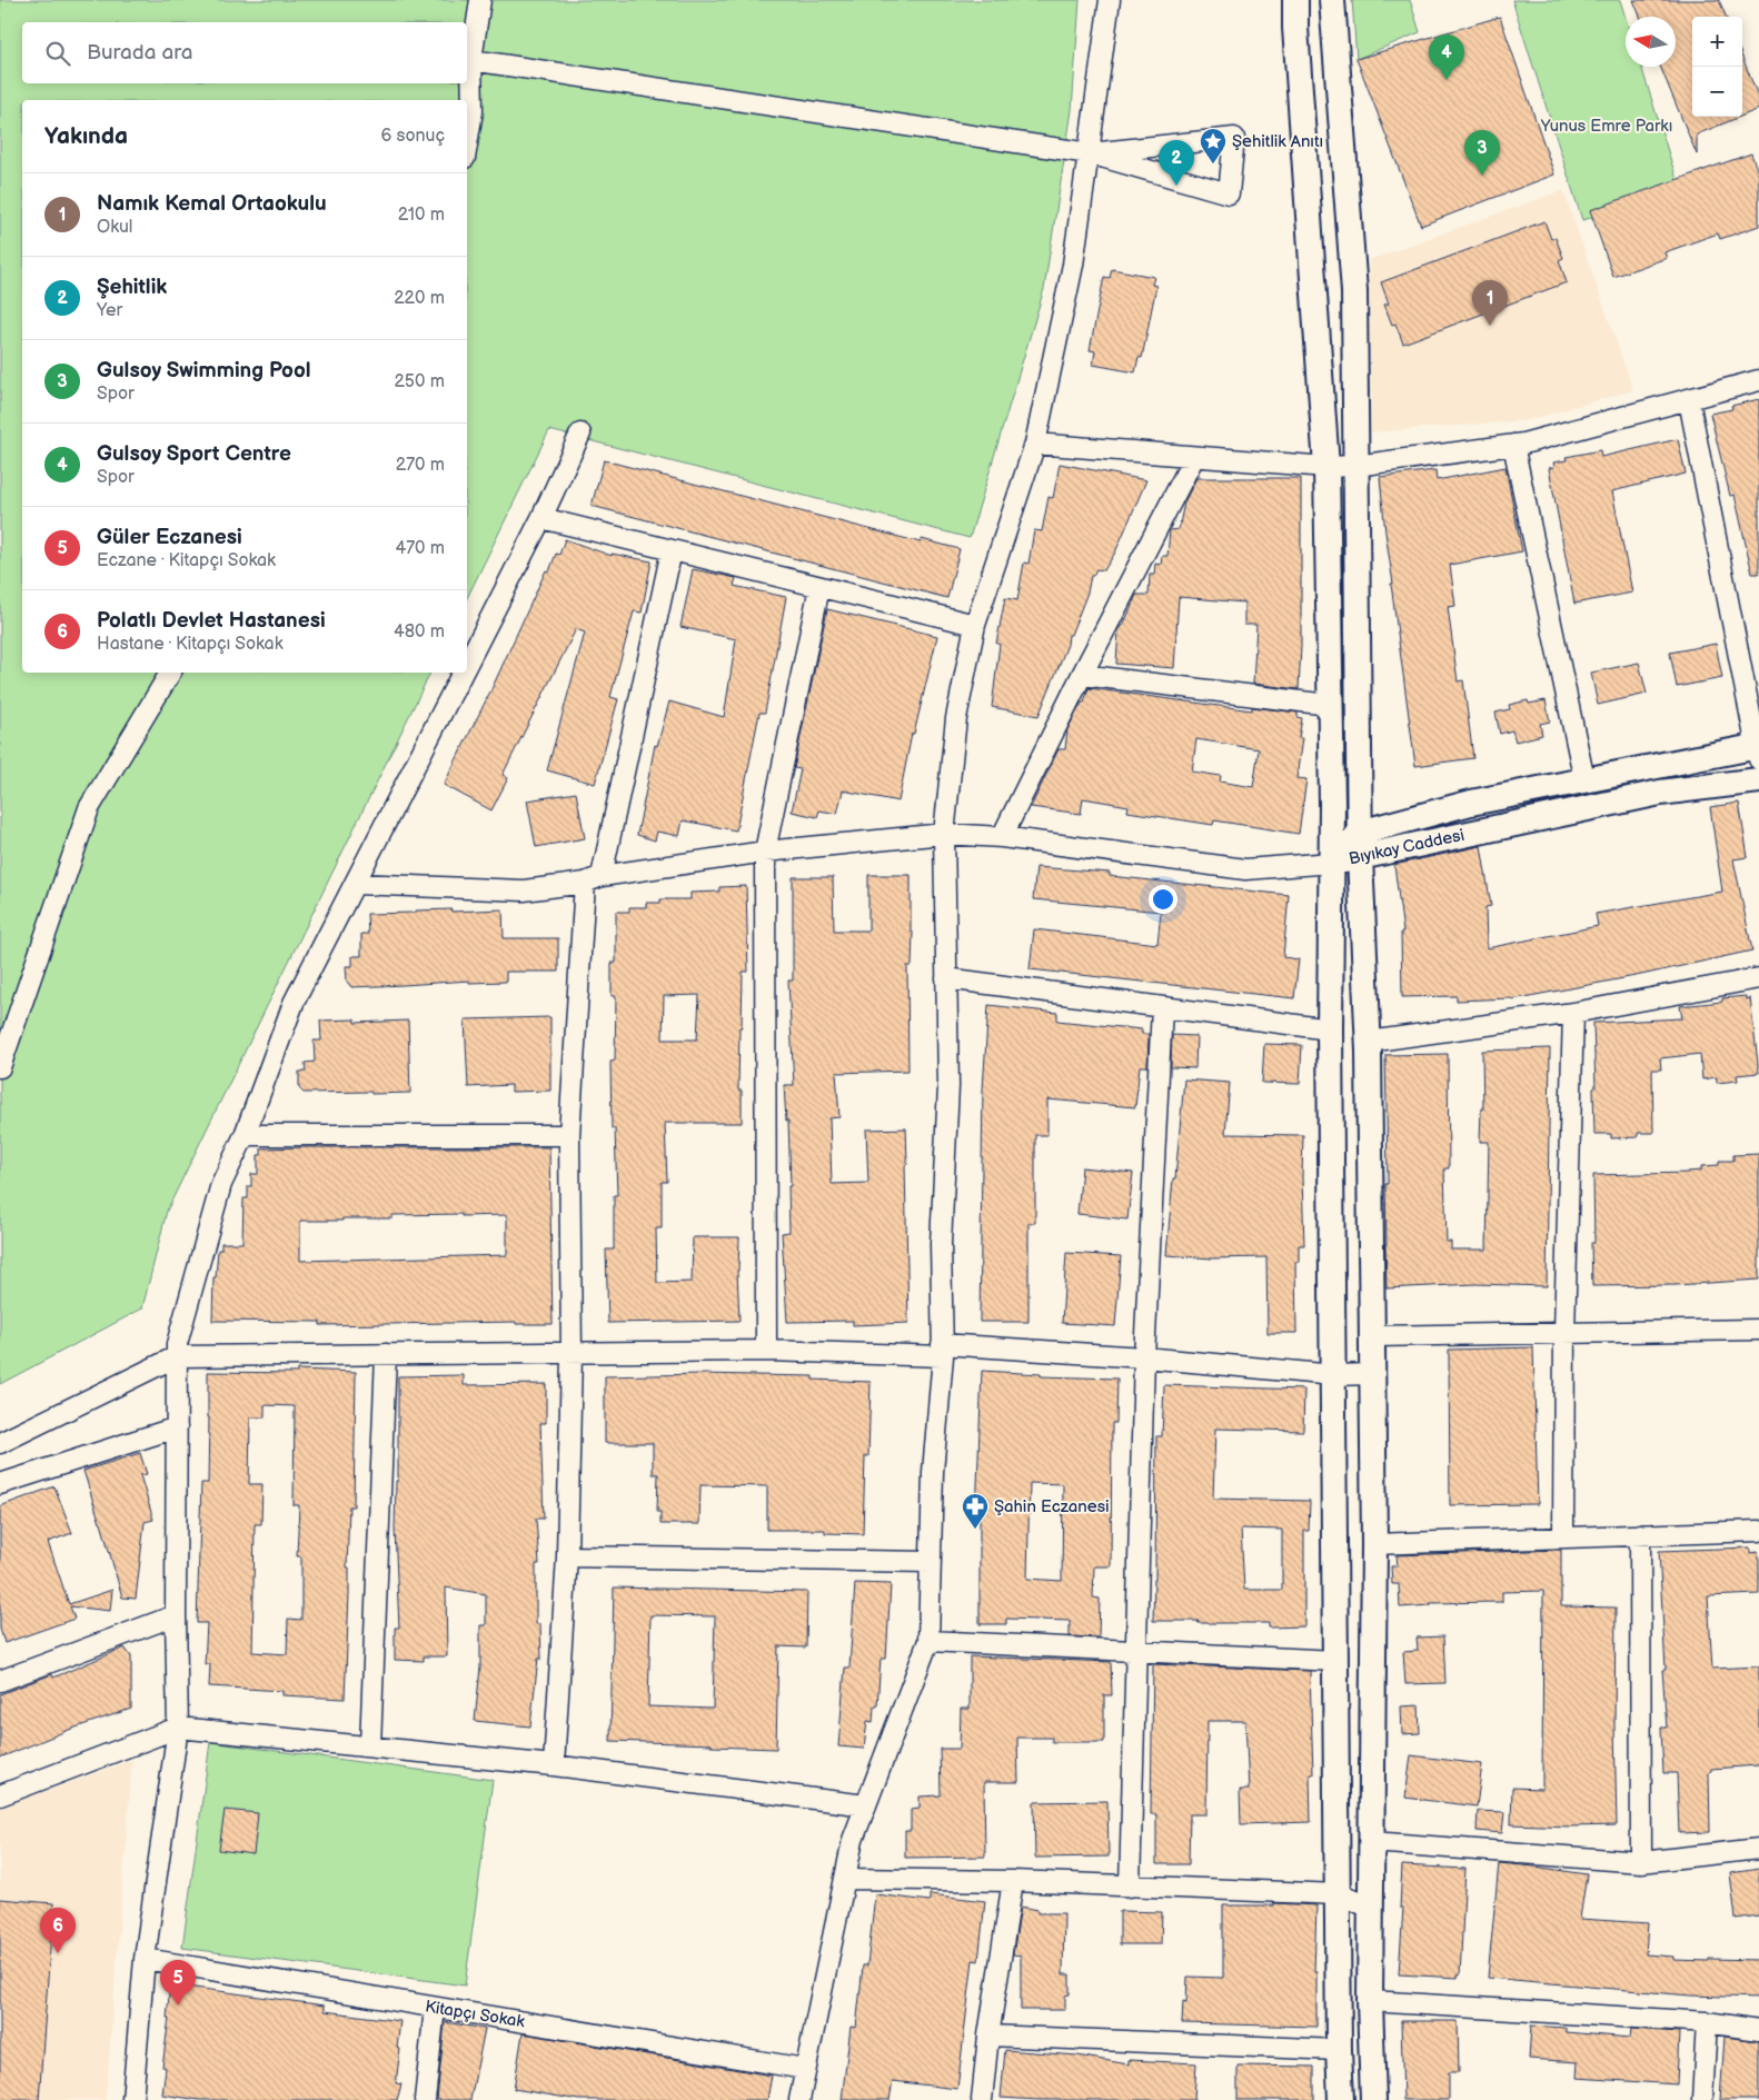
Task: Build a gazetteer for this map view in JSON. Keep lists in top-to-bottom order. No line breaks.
{"streets":{"street":["Bıyıkay Caddesi","Kitapçı Sokak"]},"parks":["Yunus Emre Parkı"],"places":{"place":["Şehitlik Anıtı"],"pharmacy":["Şahin Eczanesi"]},"north":"left","page":{"map_buttons":["+","−"],"search":"Burada ara","pins":["4","3","2","1","6","5"],"heading":["Yakında","6 sonuç"],"list":[{"mark":"1","name":"Namık Kemal Ortaokulu","note":"Okul","value":"210 m"},{"mark":"2","name":"Şehitlik","note":"Yer","value":"220 m"},{"mark":"3","name":"Gulsoy Swimming Pool","note":"Spor","value":"250 m"},{"mark":"4","name":"Gulsoy Sport Centre","note":"Spor","value":"270 m"},{"mark":"5","name":"Güler Eczanesi","note":"Eczane · Kitapçı Sokak","value":"470 m"},{"mark":"6","name":"Polatlı Devlet Hastanesi","note":"Hastane · Kitapçı Sokak","value":"480 m"}]}}
